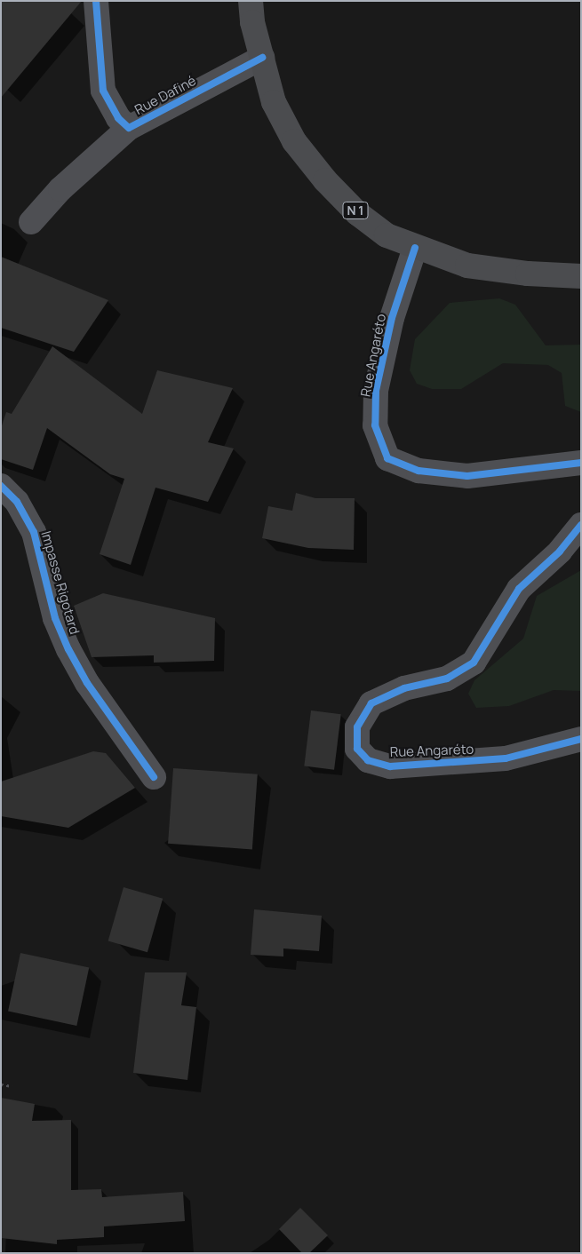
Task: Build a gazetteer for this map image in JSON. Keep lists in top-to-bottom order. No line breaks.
{"streets":{"main road":["N 1"],"street":["Rue Dafiné","Rue Angaréto","Impasse Rigotard"]},"crossings":[["Rue Dafiné","N 1"],["N 1","Rue Angaréto"]]}
